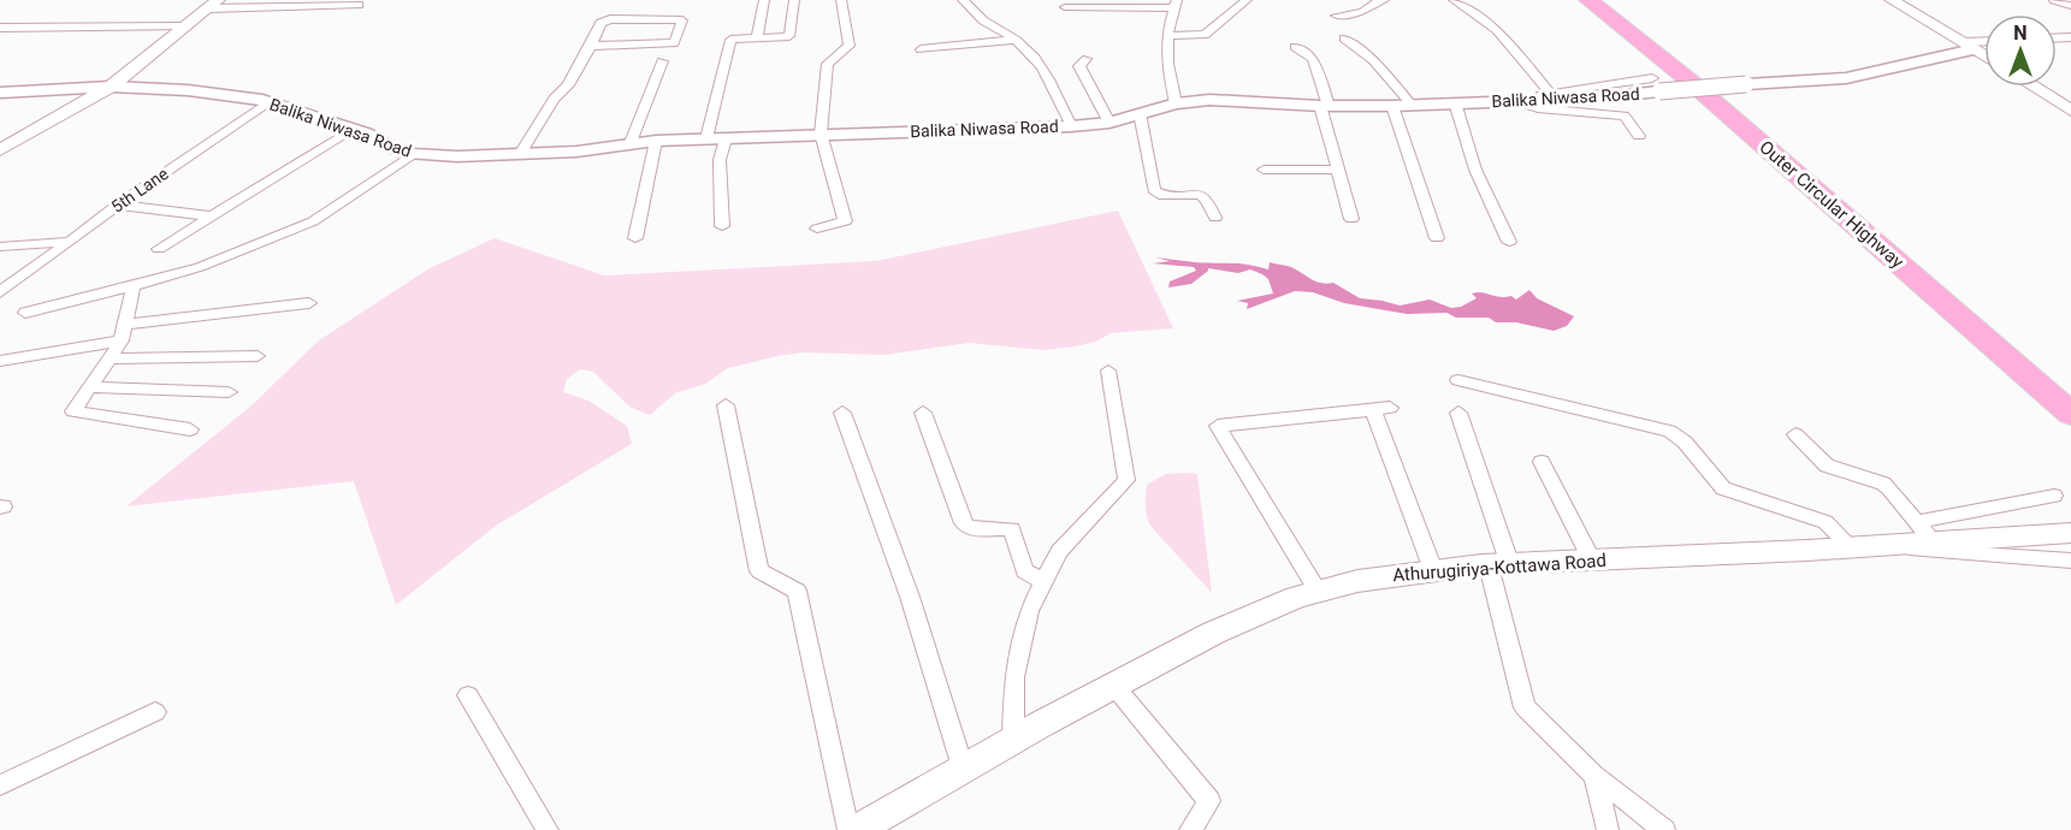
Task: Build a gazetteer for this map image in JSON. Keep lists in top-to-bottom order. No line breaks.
{"streets":{"highway":["Outer Circular Highway"],"main road":["Athurugiriya-Kottawa Road"],"street":["Balika Niwasa Road","5th Lane"]},"crossings":[["Balika Niwasa Road","5th Lane"]],"north":"top"}
